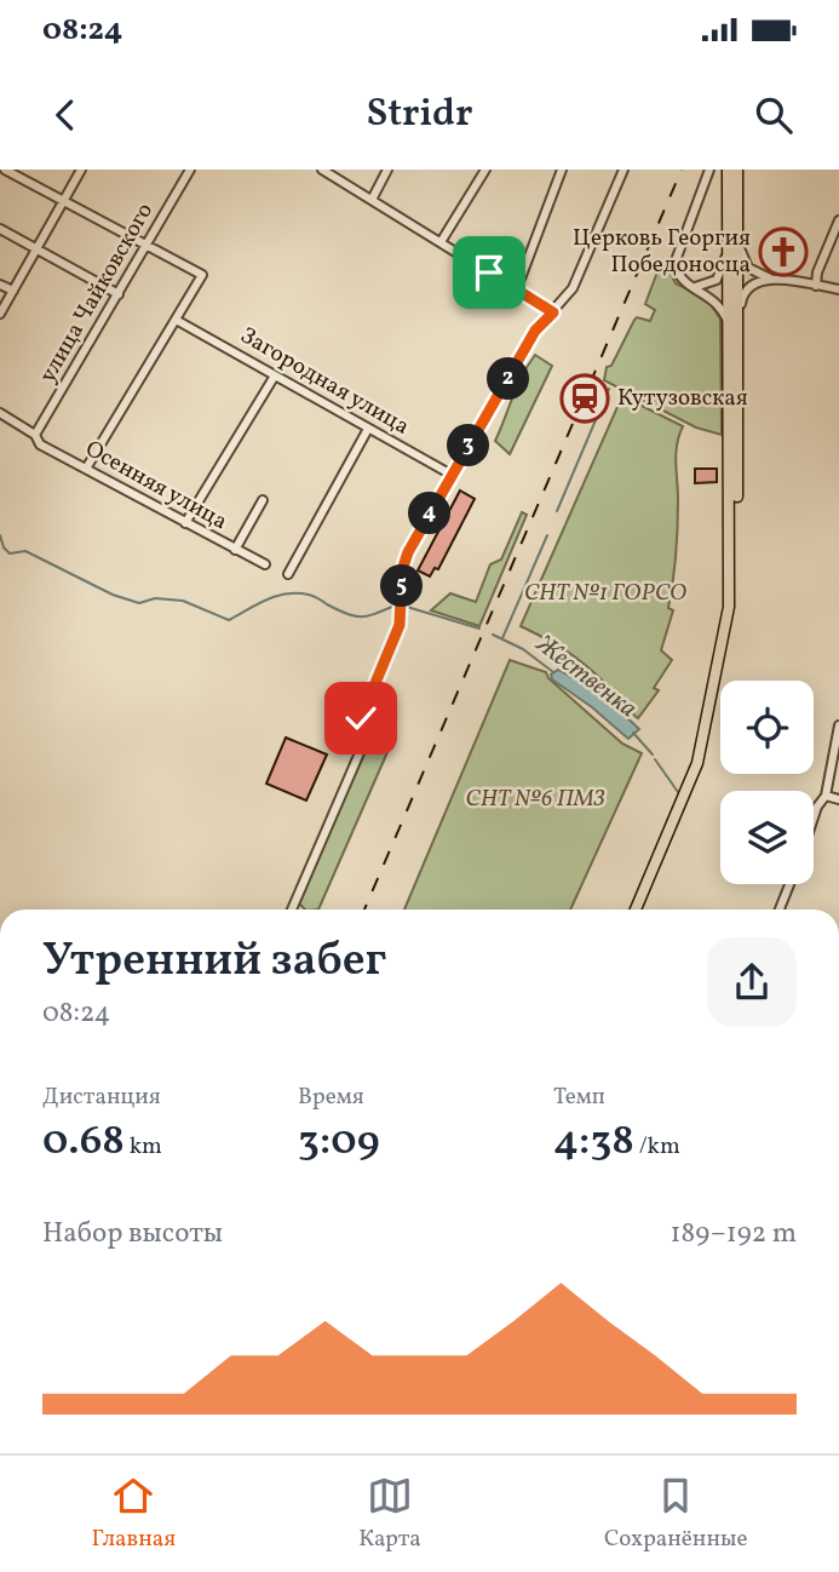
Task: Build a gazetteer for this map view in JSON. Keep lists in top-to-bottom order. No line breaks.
{"streets":{"street":["улица Чайковского","Загородная улица","Осенняя улица"]},"crossings":[["улица Чайковского","Осенняя улица"]],"water":["Жественка"],"parks":["СНТ №1 ГОРСО","СНТ №6 ПМЗ"],"places":{"church":["Церковь Георгия Победоносца"],"station":["Кутузовская"]},"page":{"status":"08:24","header":"Stridr","pins":["2","3","4","5"],"heading":["Утренний забег","08:24"],"stats":[["Дистанция","0.68 km"],["Время","3:09"],["Темп","4:38 /km"]],"chart":["Набор высоты","189–192 m"],"tabs":["Главная","Карта","Сохранённые"]}}
